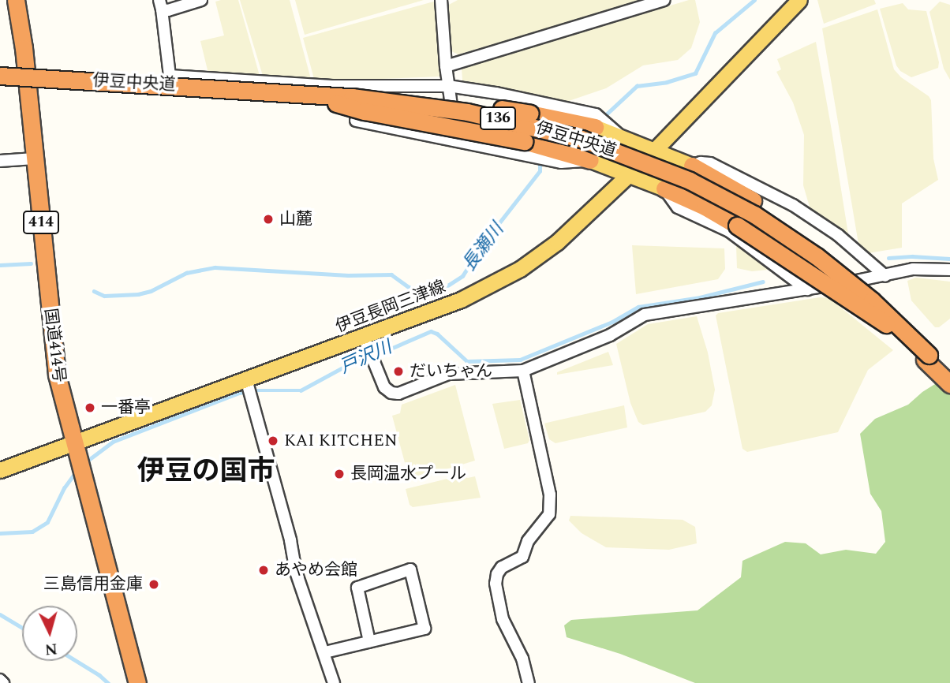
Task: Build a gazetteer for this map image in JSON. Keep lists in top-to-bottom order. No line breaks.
{"streets":{"highway":["伊豆中央道","136","414","国道414号"],"main road":["伊豆長岡三津線"]},"crossings":[["伊豆長岡三津線","国道414号"]],"districts":["伊豆の国市"],"water":["長瀬川","戸沢川"],"places":["山麓","だいちゃん","一番亭","KAI KITCHEN","長岡温水プール","あやめ会館","三島信用金庫"],"north":"bottom"}
